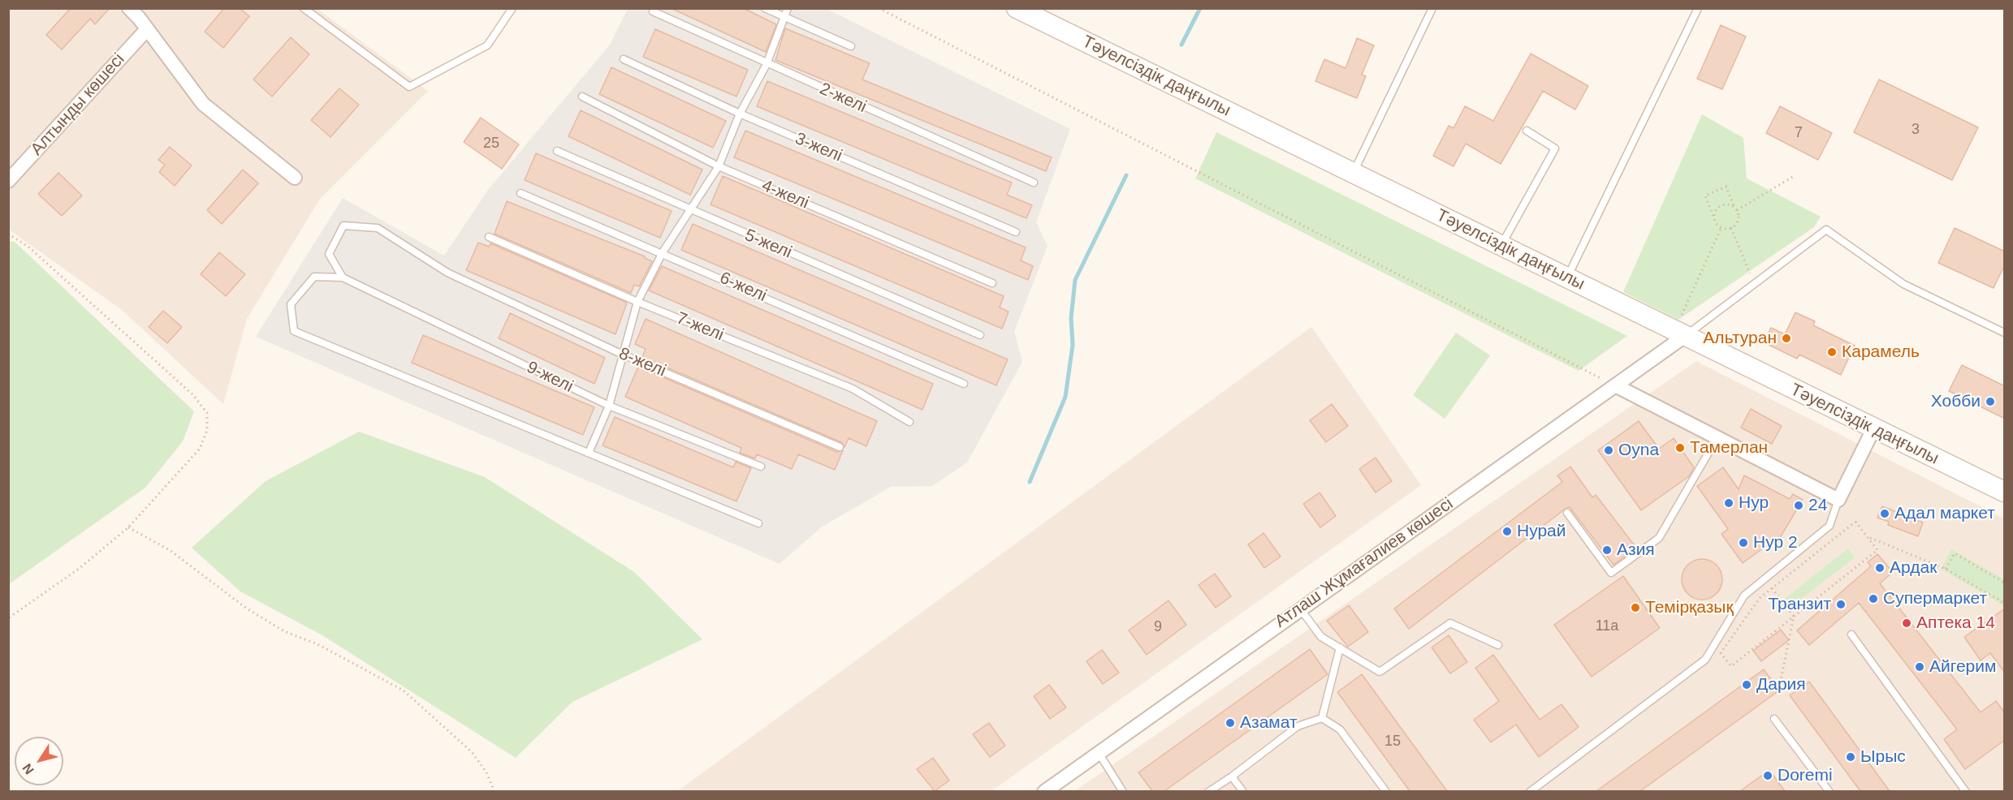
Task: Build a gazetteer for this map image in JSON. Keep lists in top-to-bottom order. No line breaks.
{"streets":{"street":["Тәуелсіздік даңғылы","Алтынды көшесі","Атлаш Жұмағалиев көшесі"],"lane":["2-желі","3-желі","4-желі","5-желі","6-желі","7-желі","8-желі","9-желі"]},"crossings":[["Тәуелсіздік даңғылы","Атлаш Жұмағалиев көшесі"],["8-желі","9-желі"]],"places":["Альтуран","Карамель","Хобби","Тамерлан","Oyna","Нур","24","Адал маркет","Нурай","Нур 2","Азия","Ардак","Супермаркет","Транзит","Темірқазық","Аптека 14","Айгерим","Дария","Азамат","Ырыс","Doremi"],"house_numbers":["3","7","25","11а","9","15"],"north":"bottom left"}
